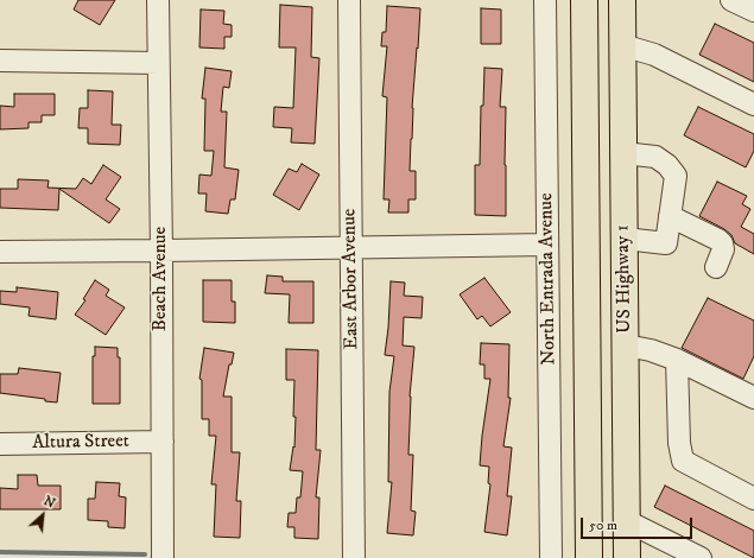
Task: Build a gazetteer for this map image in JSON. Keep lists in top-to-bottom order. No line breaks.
{"streets":{"main road":["US Highway 1"],"street":["Beach Avenue","East Arbor Avenue","North Entrada Avenue","Altura Street"]},"crossings":[["Beach Avenue","Altura Street"]],"scale_bar":"50 m","north":"top right"}
